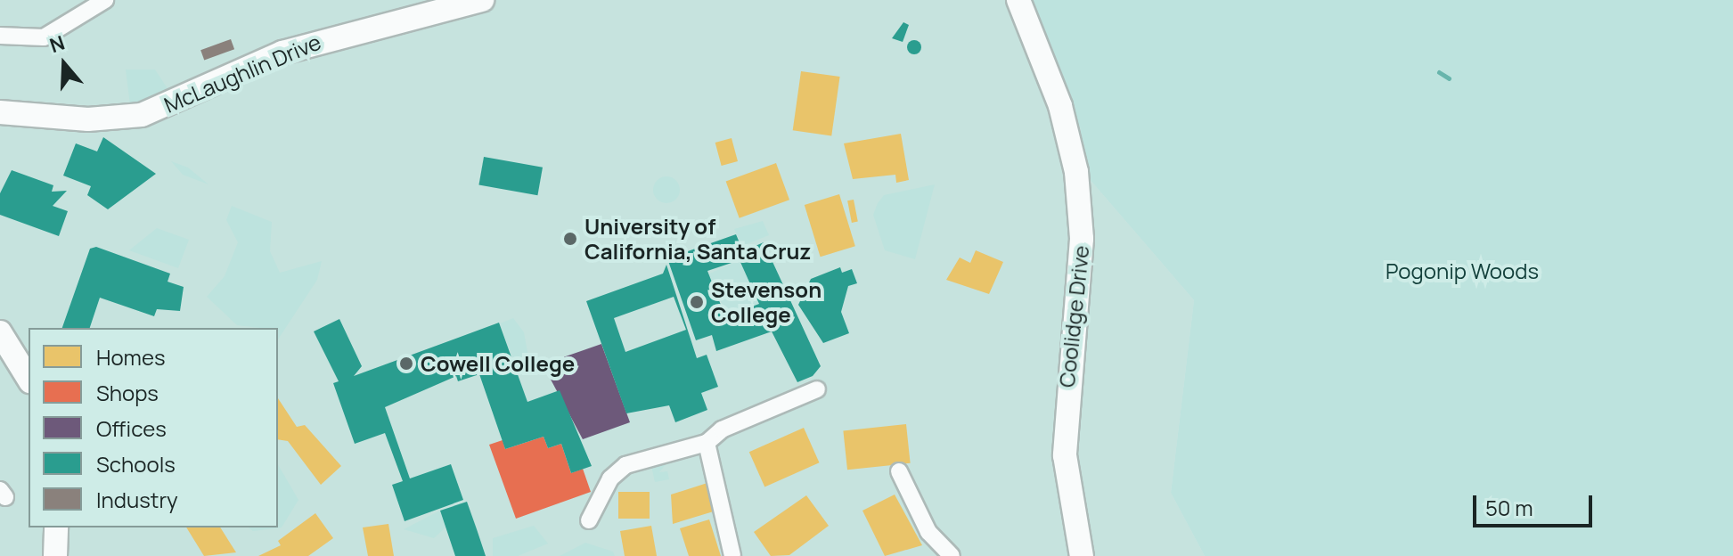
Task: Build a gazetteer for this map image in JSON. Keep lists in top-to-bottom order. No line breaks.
{"streets":{"street":["McLaughlin Drive","Coolidge Drive"]},"parks":["Pogonip Woods"],"places":["University of California, Santa Cruz","Stevenson College","Cowell College"],"legend":["Homes","Shops","Offices","Schools","Industry"],"scale_bar":"50 m","north":"top"}
